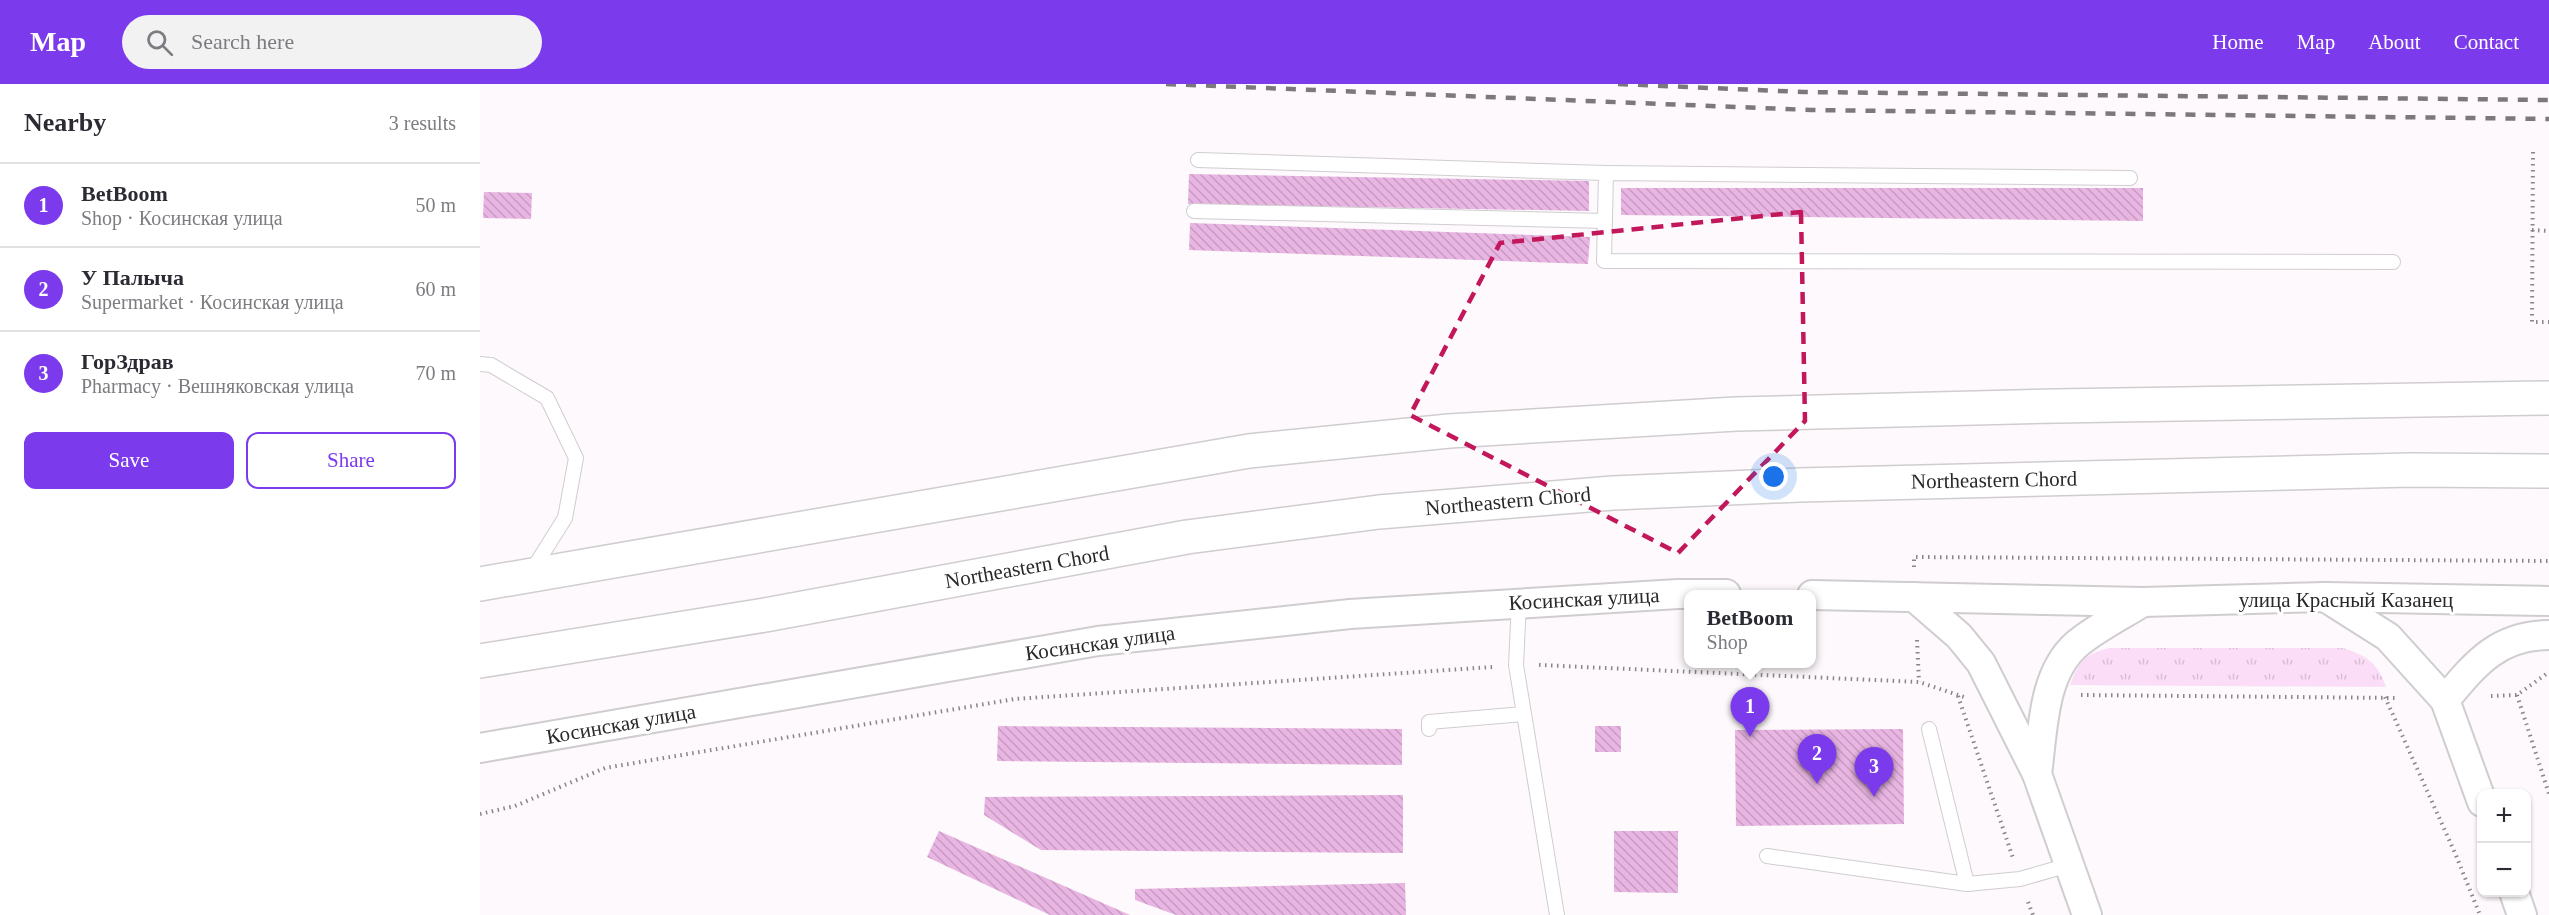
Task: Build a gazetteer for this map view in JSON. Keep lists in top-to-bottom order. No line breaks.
{"streets":{"main road":["Northeastern Chord"],"street":["Косинская улица","улица Красный Казанец"]},"page":{"header":"Map","search":"Search here","nav":["Home","Map","About","Contact"],"heading":["Nearby","3 results"],"list":[{"mark":"1","name":"BetBoom","note":"Shop · Косинская улица","value":"50 m"},{"mark":"2","name":"У Палыча","note":"Supermarket · Косинская улица","value":"60 m"},{"mark":"3","name":"ГорЗдрав","note":"Pharmacy · Вешняковская улица","value":"70 m"}],"buttons":["Save","Share"],"popup":["BetBoom","Shop"],"pins":["1","2","3"],"map_buttons":["+","−"]}}
